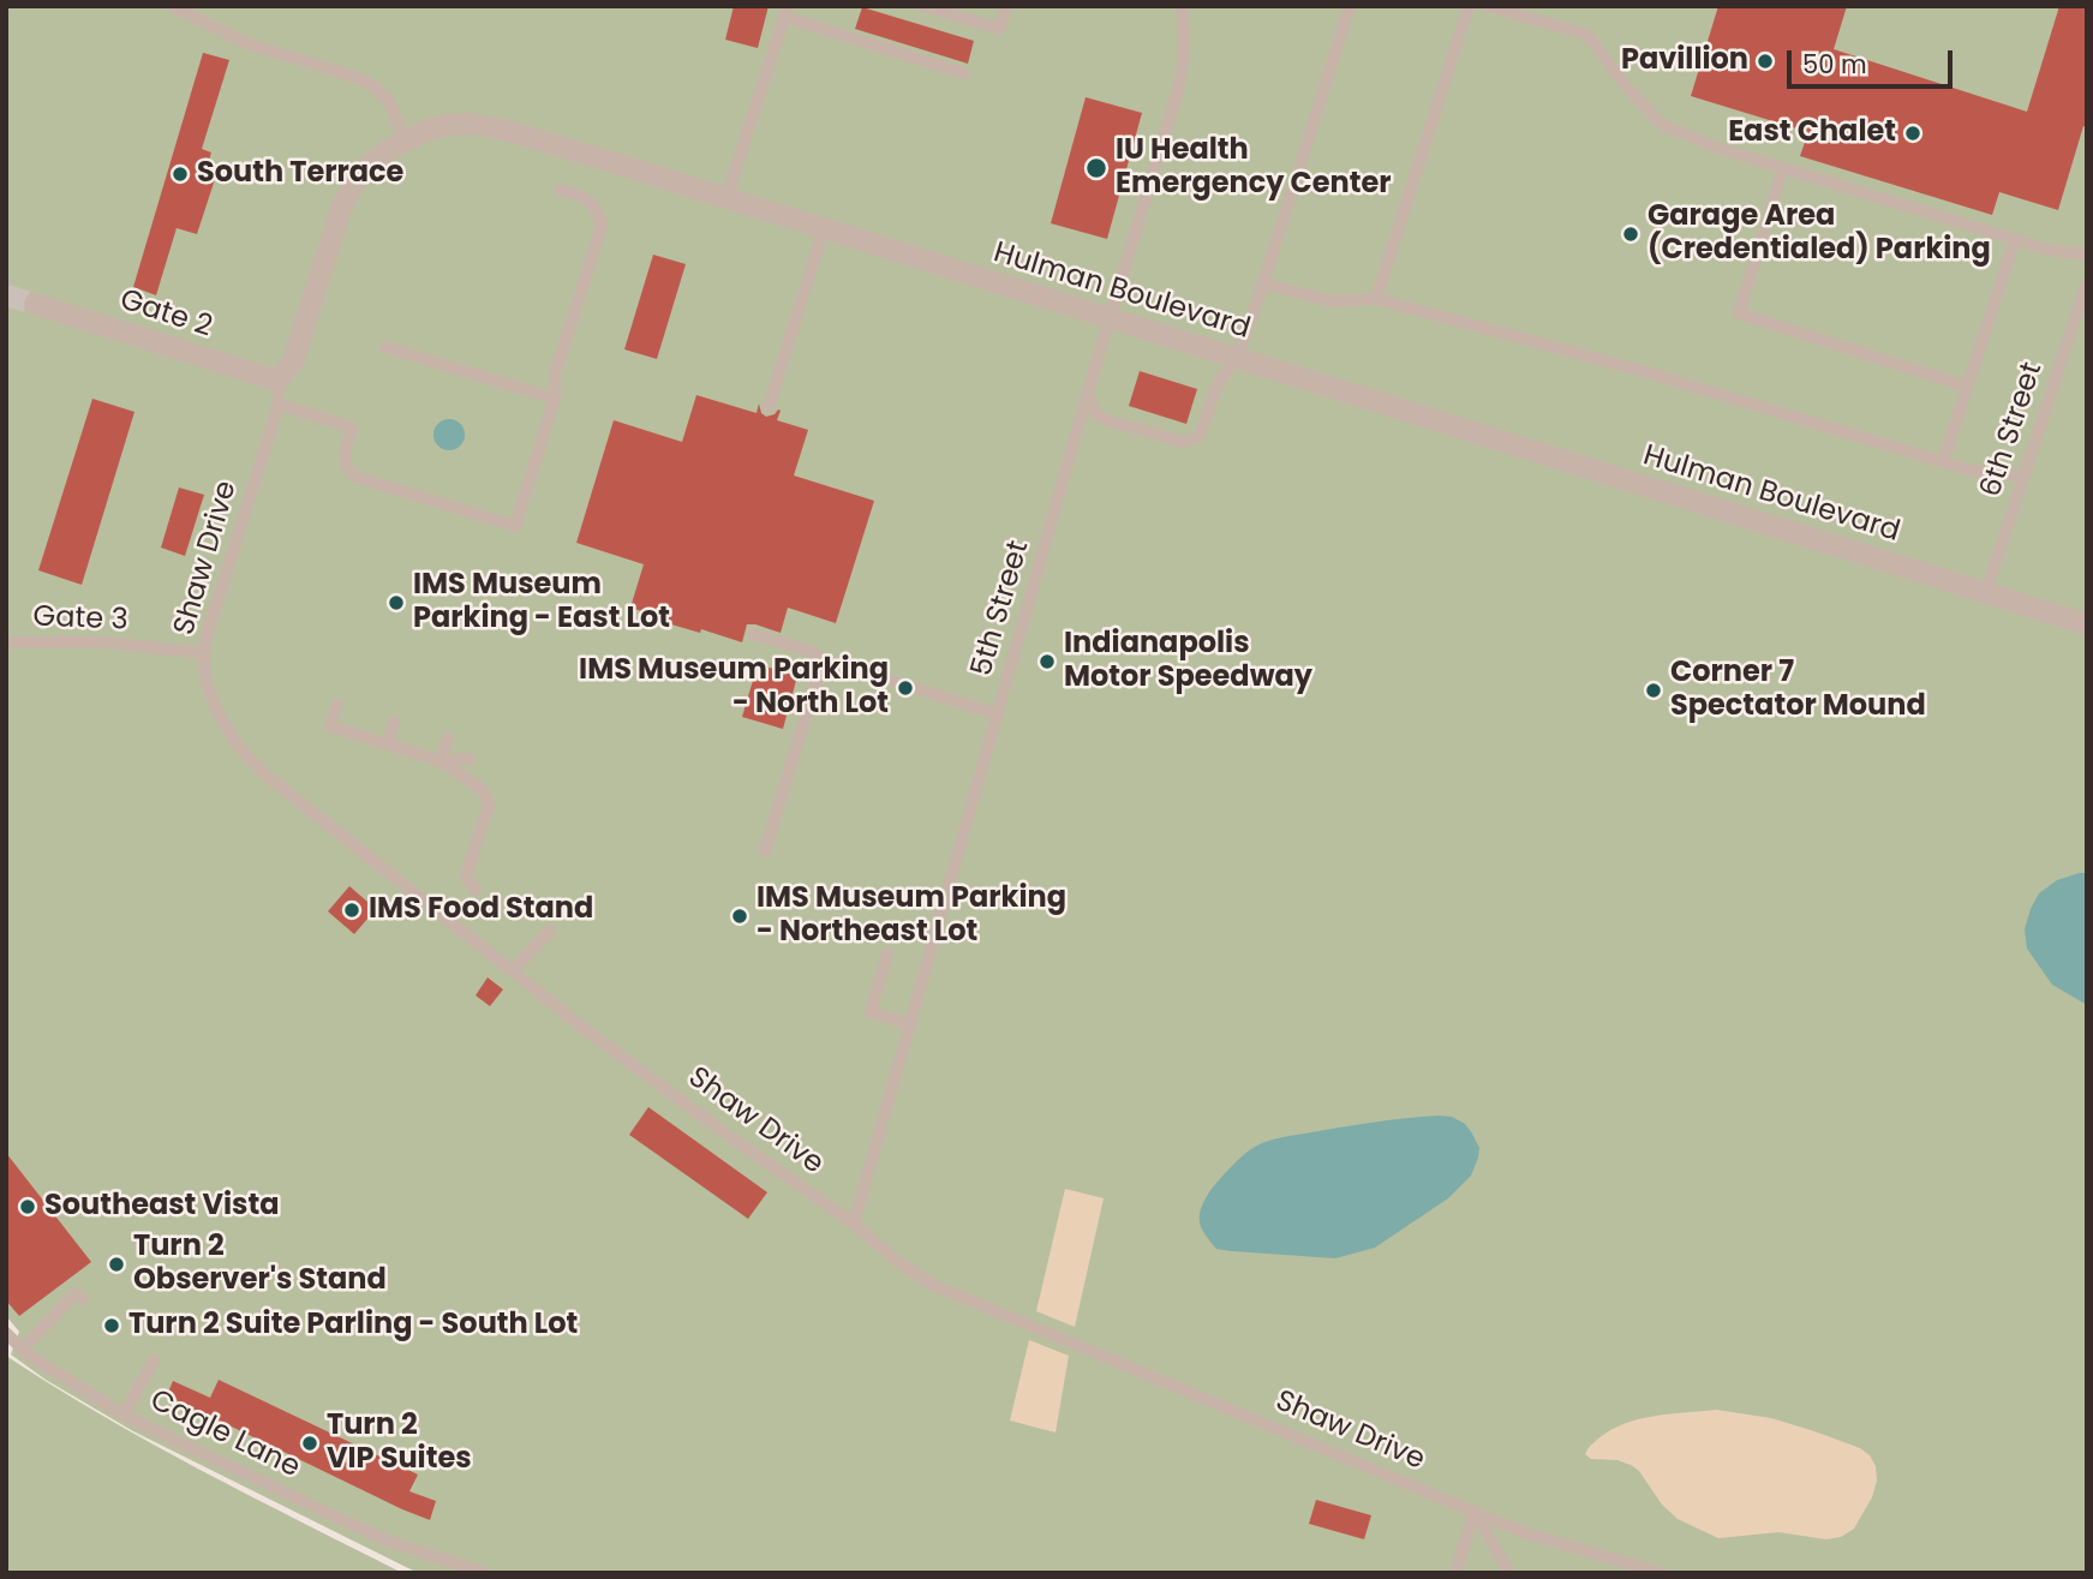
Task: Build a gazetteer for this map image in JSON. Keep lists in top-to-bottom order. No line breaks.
{"streets":{"street":["Hulman Boulevard","Gate 2"],"lane":["6th Street","Shaw Drive","5th Street","Gate 3","Cagle Lane"]},"crossings":[["Hulman Boulevard","Gate 2"],["Hulman Boulevard","6th Street"],["Hulman Boulevard","Shaw Drive"],["Hulman Boulevard","5th Street"],["Gate 2","Shaw Drive"],["Shaw Drive","5th Street"],["Shaw Drive","Gate 3"]],"places":["Pavillion","East Chalet","IU Health Emergency Center","South Terrace","Garage Area (Credentialed) Parking","IMS Museum Parking - East Lot","Indianapolis Motor Speedway","IMS Museum Parking - North Lot","Corner 7 Spectator Mound","IMS Food Stand","IMS Museum Parking - Northeast Lot","Southeast Vista","Turn 2 Observer's Stand","Turn 2 Suite Parling - South Lot","Turn 2 VIP Suites"],"scale_bar":"50 m"}
